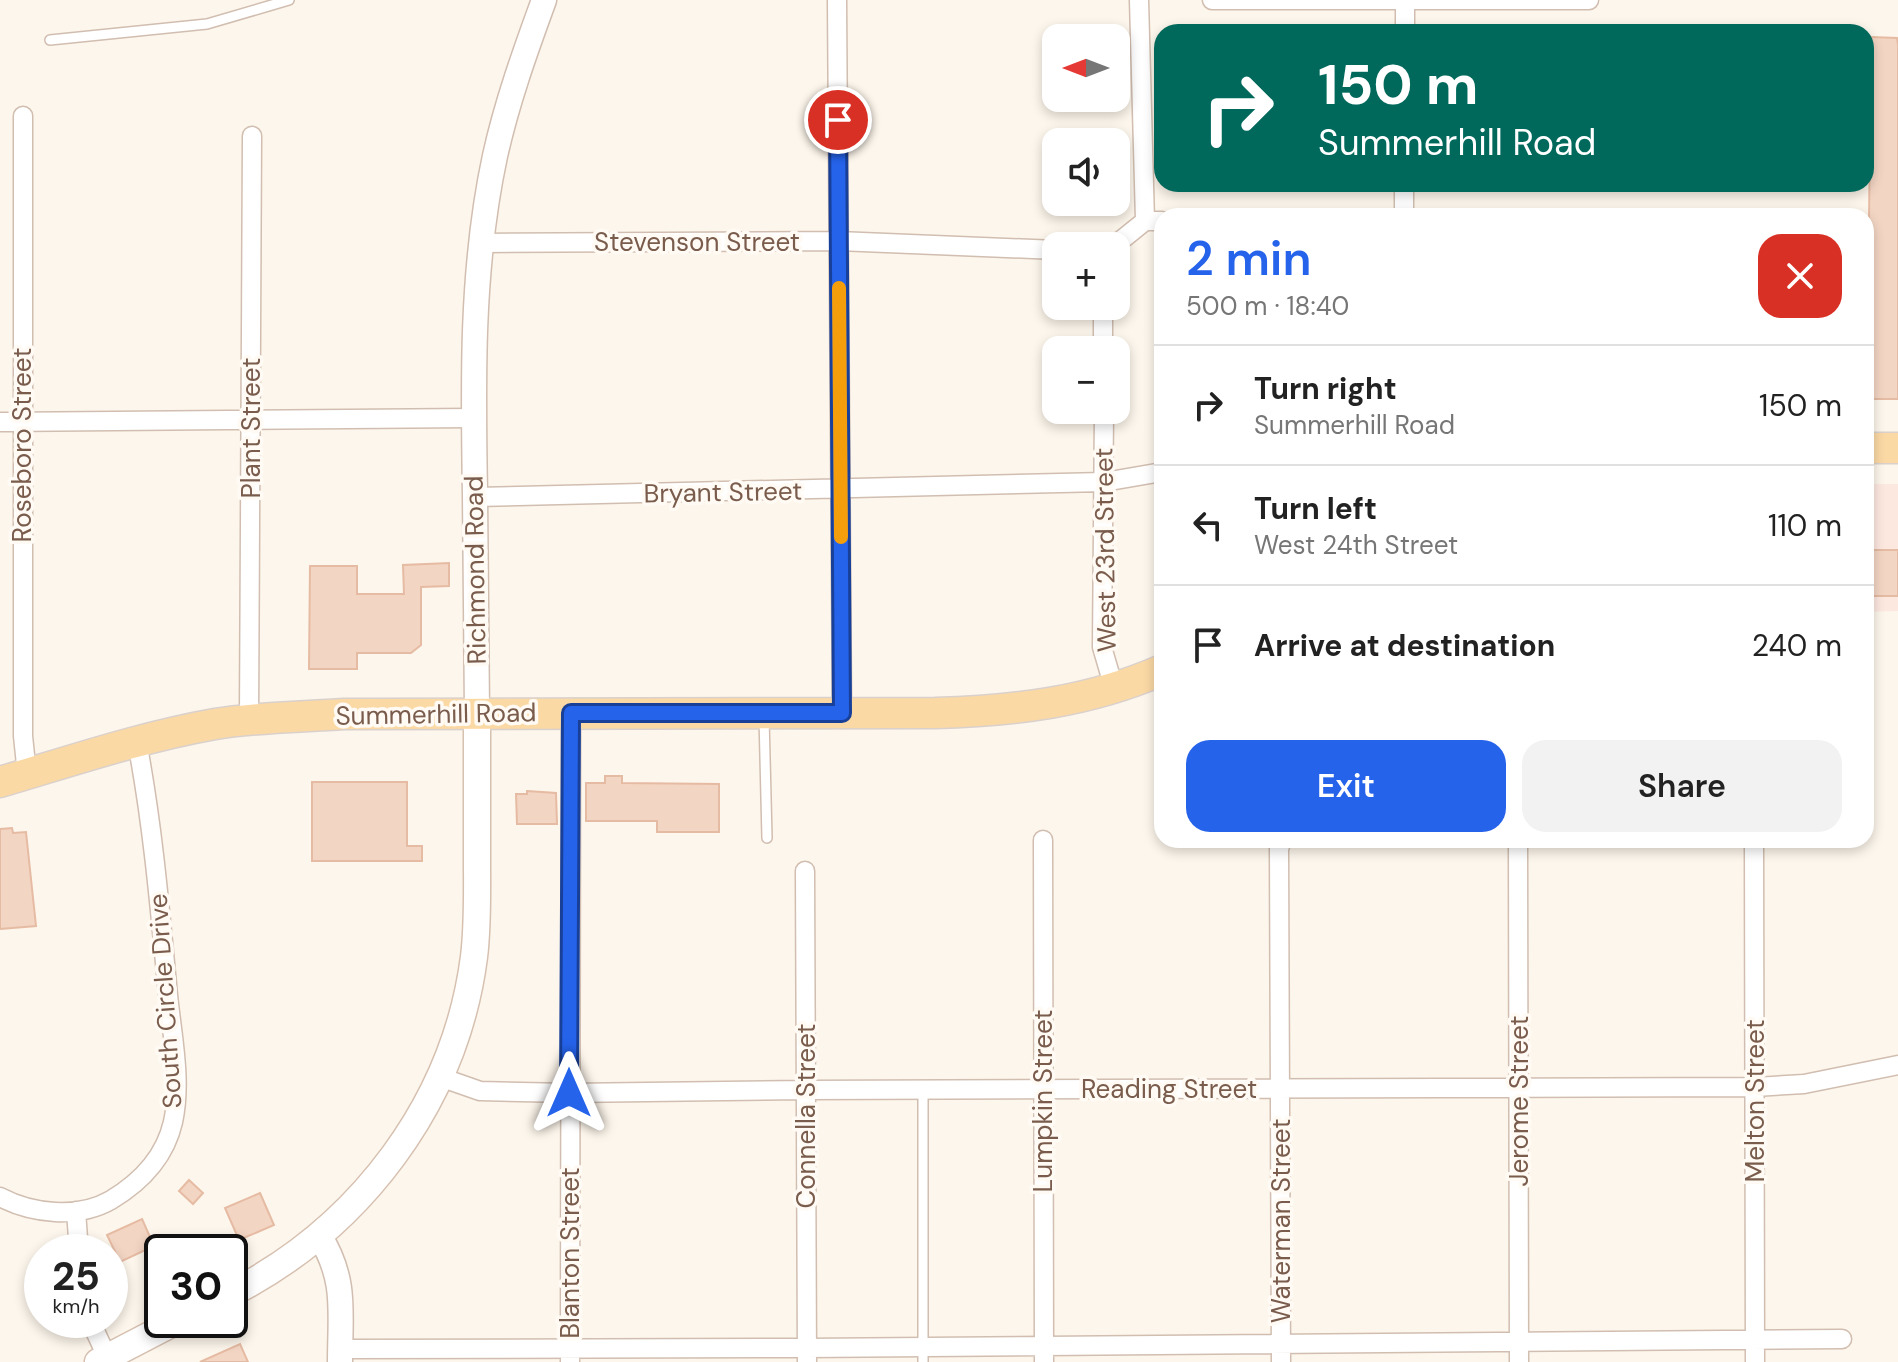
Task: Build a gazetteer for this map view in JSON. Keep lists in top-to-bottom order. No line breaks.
{"streets":{"main road":["Richmond Road","Summerhill Road"],"street":["Stevenson Street","Plant Street","Roseboro Street","Bryant Street","West 23rd Street","South Circle Drive","Reading Street","Lumpkin Street","Jerome Street","Melton Street","Connella Street","Waterman Street","Blanton Street"]},"crossings":[["Stevenson Street","Richmond Road"],["Plant Street","Summerhill Road"],["Roseboro Street","Summerhill Road"],["Bryant Street","West 23rd Street"],["Bryant Street","Richmond Road"],["West 23rd Street","Summerhill Road"],["Richmond Road","Summerhill Road"],["Richmond Road","Reading Street"],["Summerhill Road","South Circle Drive"],["Summerhill Road","Blanton Street"],["Reading Street","Lumpkin Street"],["Reading Street","Jerome Street"],["Reading Street","Melton Street"],["Reading Street","Connella Street"],["Reading Street","Waterman Street"],["Reading Street","Blanton Street"]],"north":"left","page":{"map_buttons":["+","−"],"turn":["150 m","Summerhill Road"],"heading":["2 min","500 m · 18:40"],"list":[{"name":"Turn right","note":"Summerhill Road","value":"150 m"},{"name":"Turn left","note":"West 24th Street","value":"110 m"},{"name":"Arrive at destination","value":"240 m"}],"buttons":["Exit","Share"],"speed":"25 km/h","limit":"30"}}
